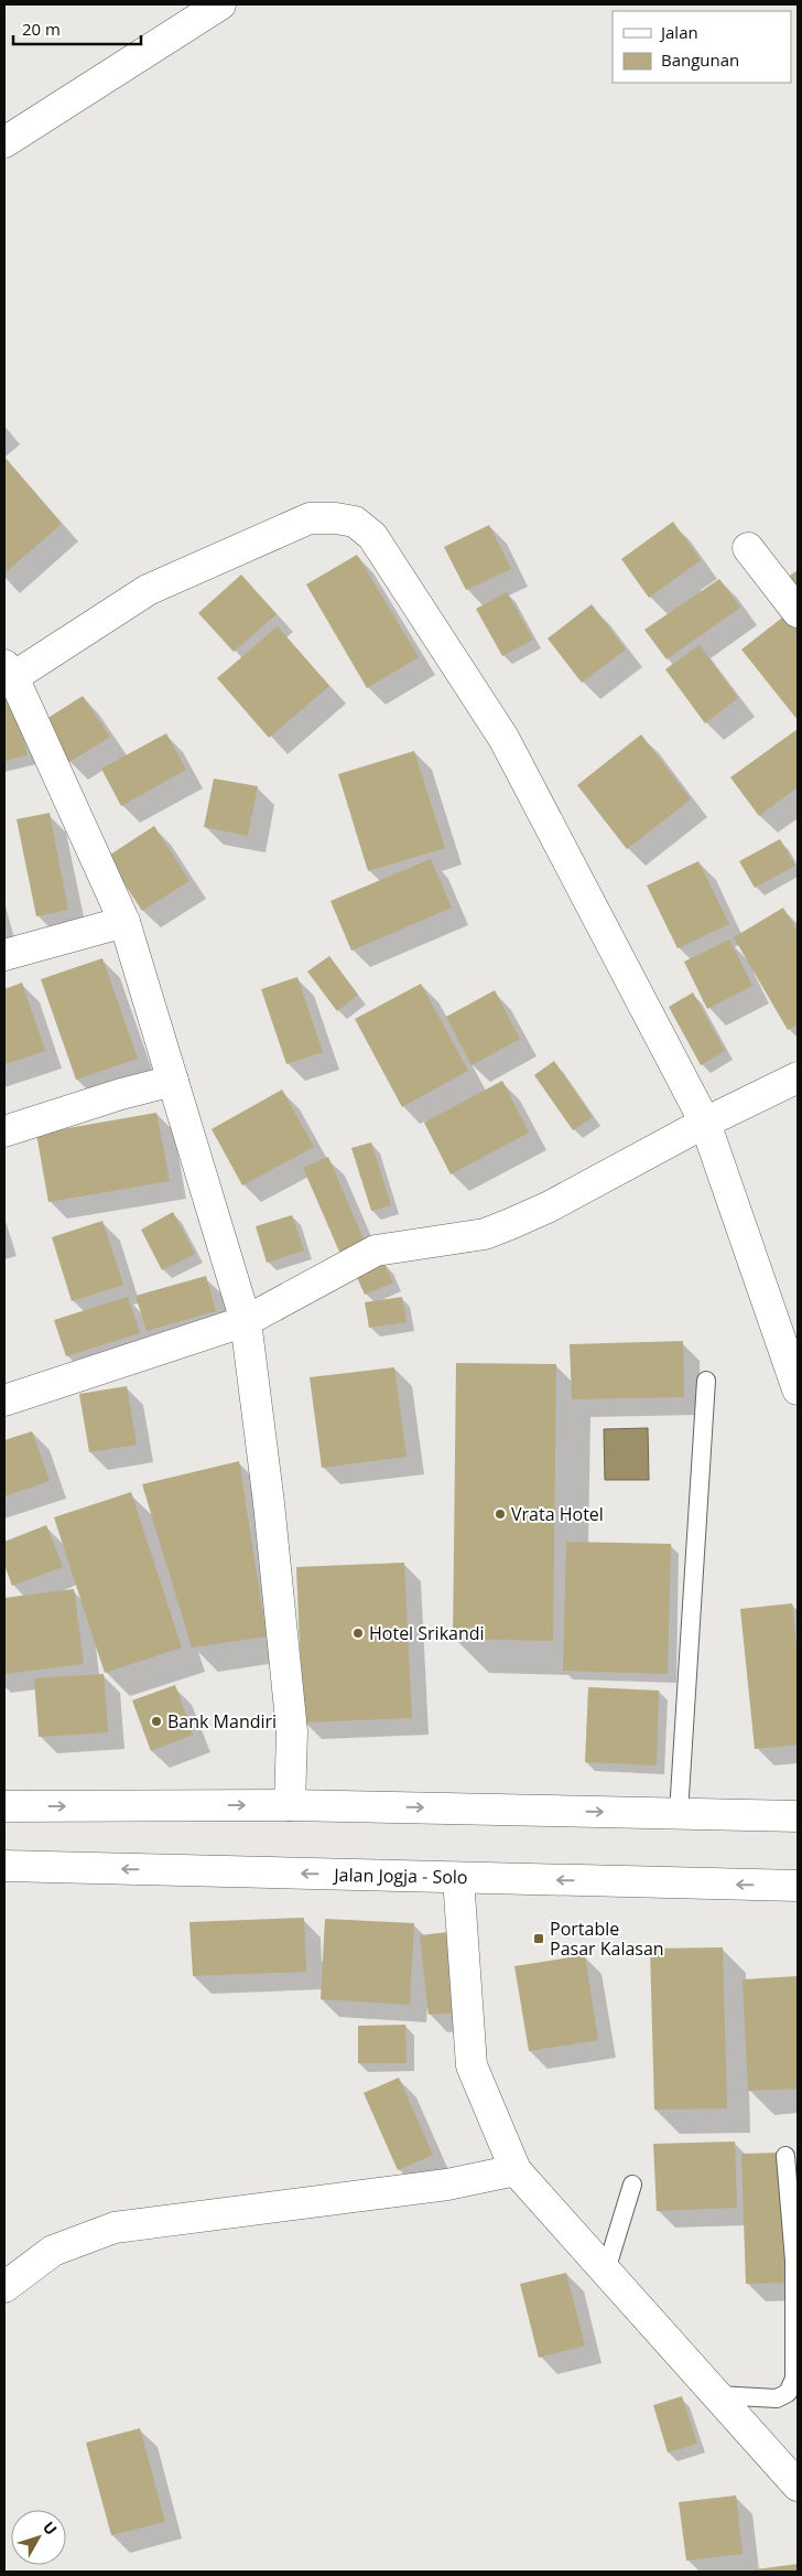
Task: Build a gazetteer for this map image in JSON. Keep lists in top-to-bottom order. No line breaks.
{"streets":{"main road":["Jalan Jogja - Solo"]},"places":{"other":["Vrata Hotel","Hotel Srikandi","Bank Mandiri"],"transit":["Portable Pasar Kalasan"]},"legend":["Jalan","Bangunan"],"scale_bar":"20 m","north":"top right"}
